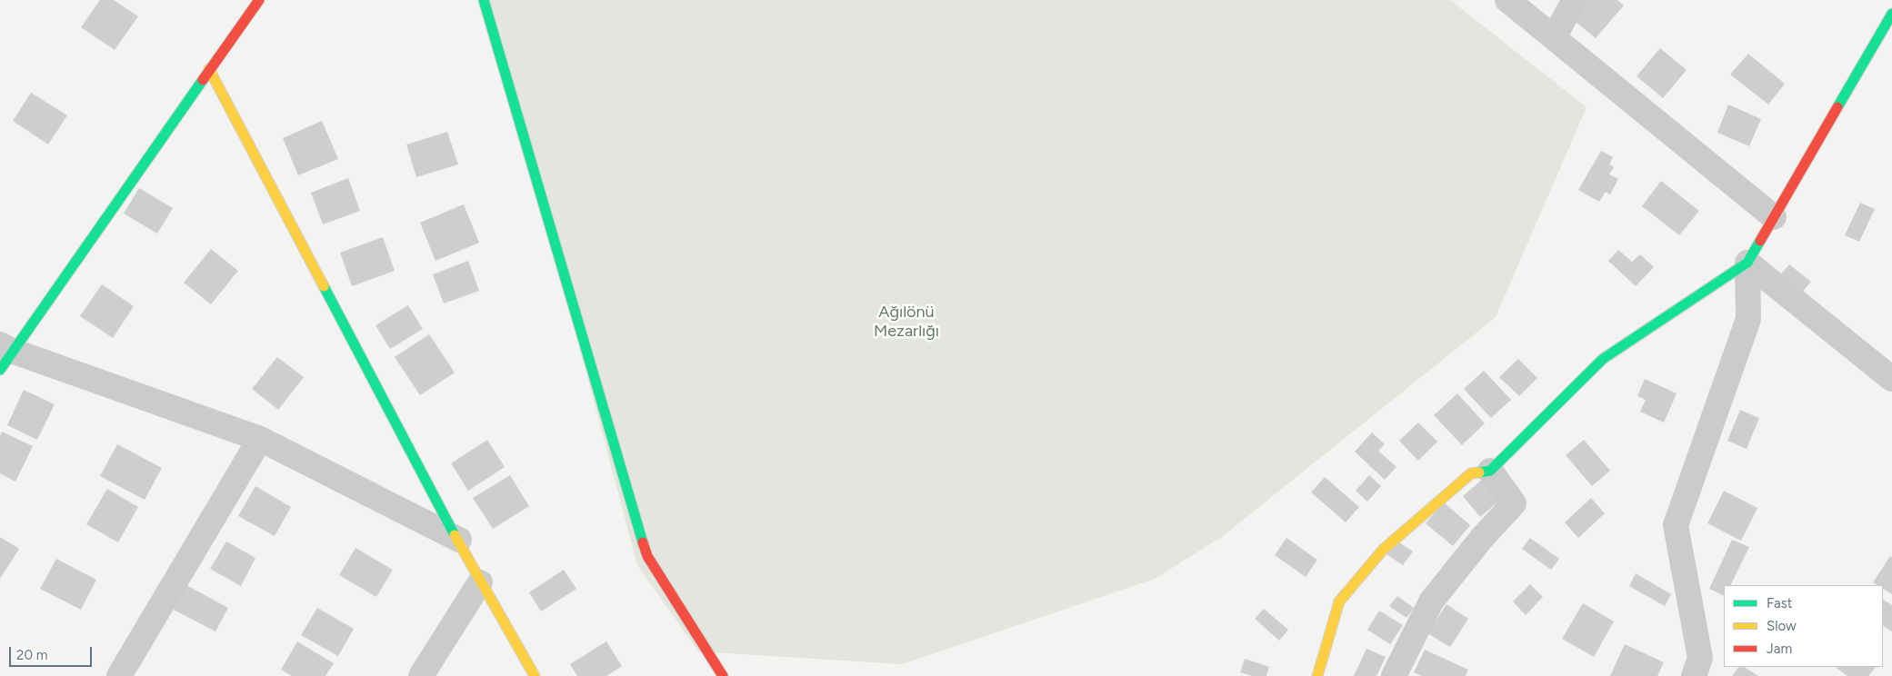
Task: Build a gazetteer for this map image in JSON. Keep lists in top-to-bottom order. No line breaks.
{"parks":["Ağılönü Mezarlığı"],"legend":["Fast","Slow","Jam"],"scale_bar":"20 m"}
